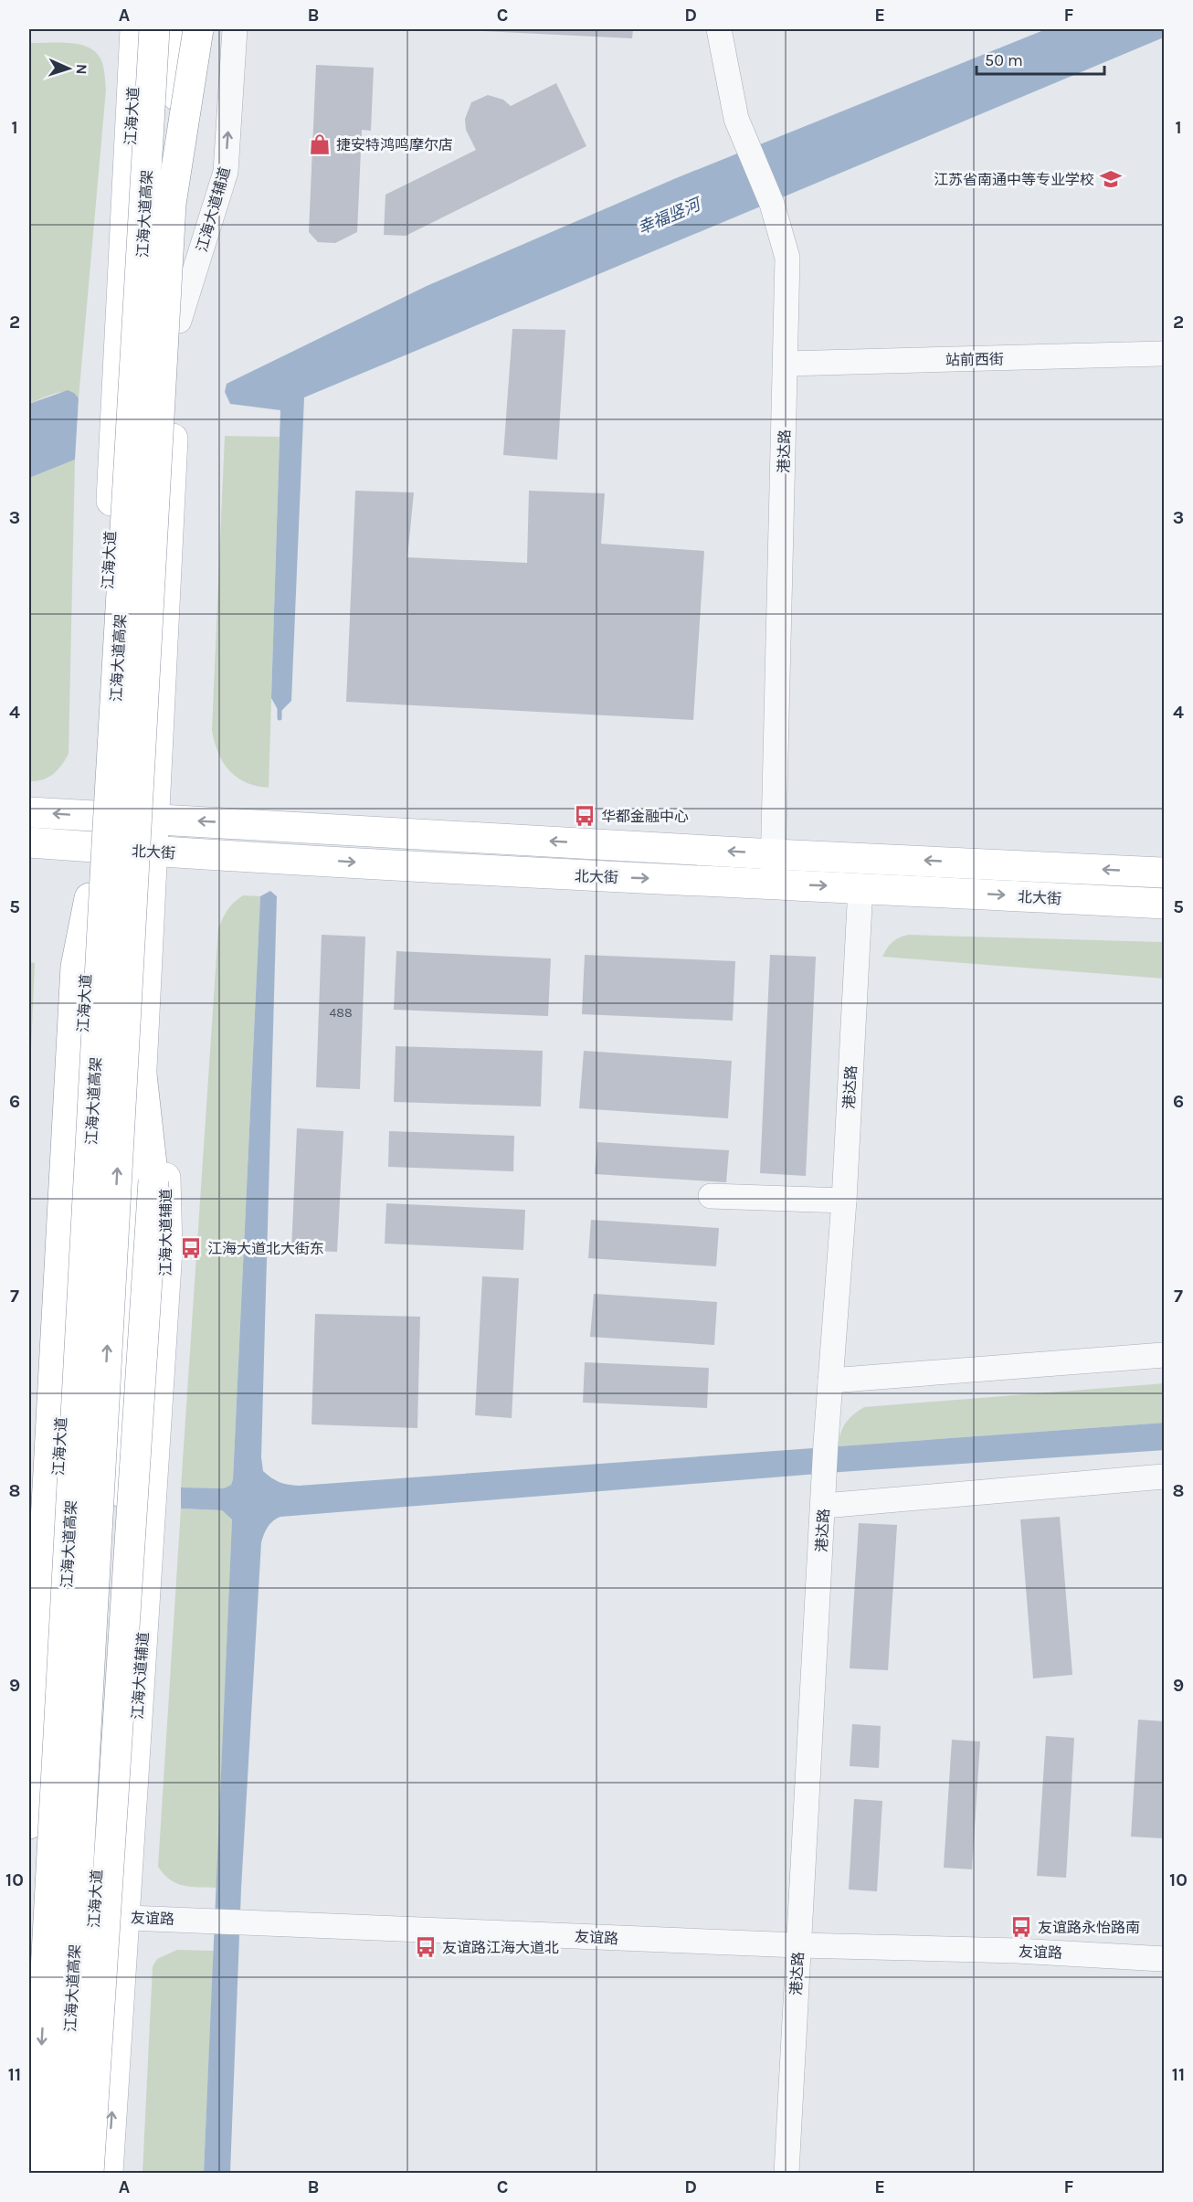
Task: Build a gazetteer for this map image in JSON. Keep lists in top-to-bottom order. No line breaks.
{"streets":{"main road":["江海大道","江海大道辅道","江海大道高架","北大街"],"street":["站前西街","港达路","友谊路"]},"crossings":[["江海大道","江海大道辅道"],["江海大道","北大街"],["江海大道","友谊路"],["江海大道辅道","友谊路"],["站前西街","港达路"],["港达路","北大街"],["港达路","友谊路"]],"one_way":["江海大道辅道"],"water":["幸福竖河"],"places":{"shop":["捷安特鸿鸣摩尔店"],"school or university":["江苏省南通中等专业学校"],"bus stop":["华都金融中心","江海大道北大街东","友谊路永怡路南","友谊路江海大道北"]},"house_numbers":["488"],"scale_bar":"50 m","north":"right","grid":{"columns":["A","B","C","D","E","F"],"rows":["1","2","3","4","5","6","7","8","9","10","11"]}}
